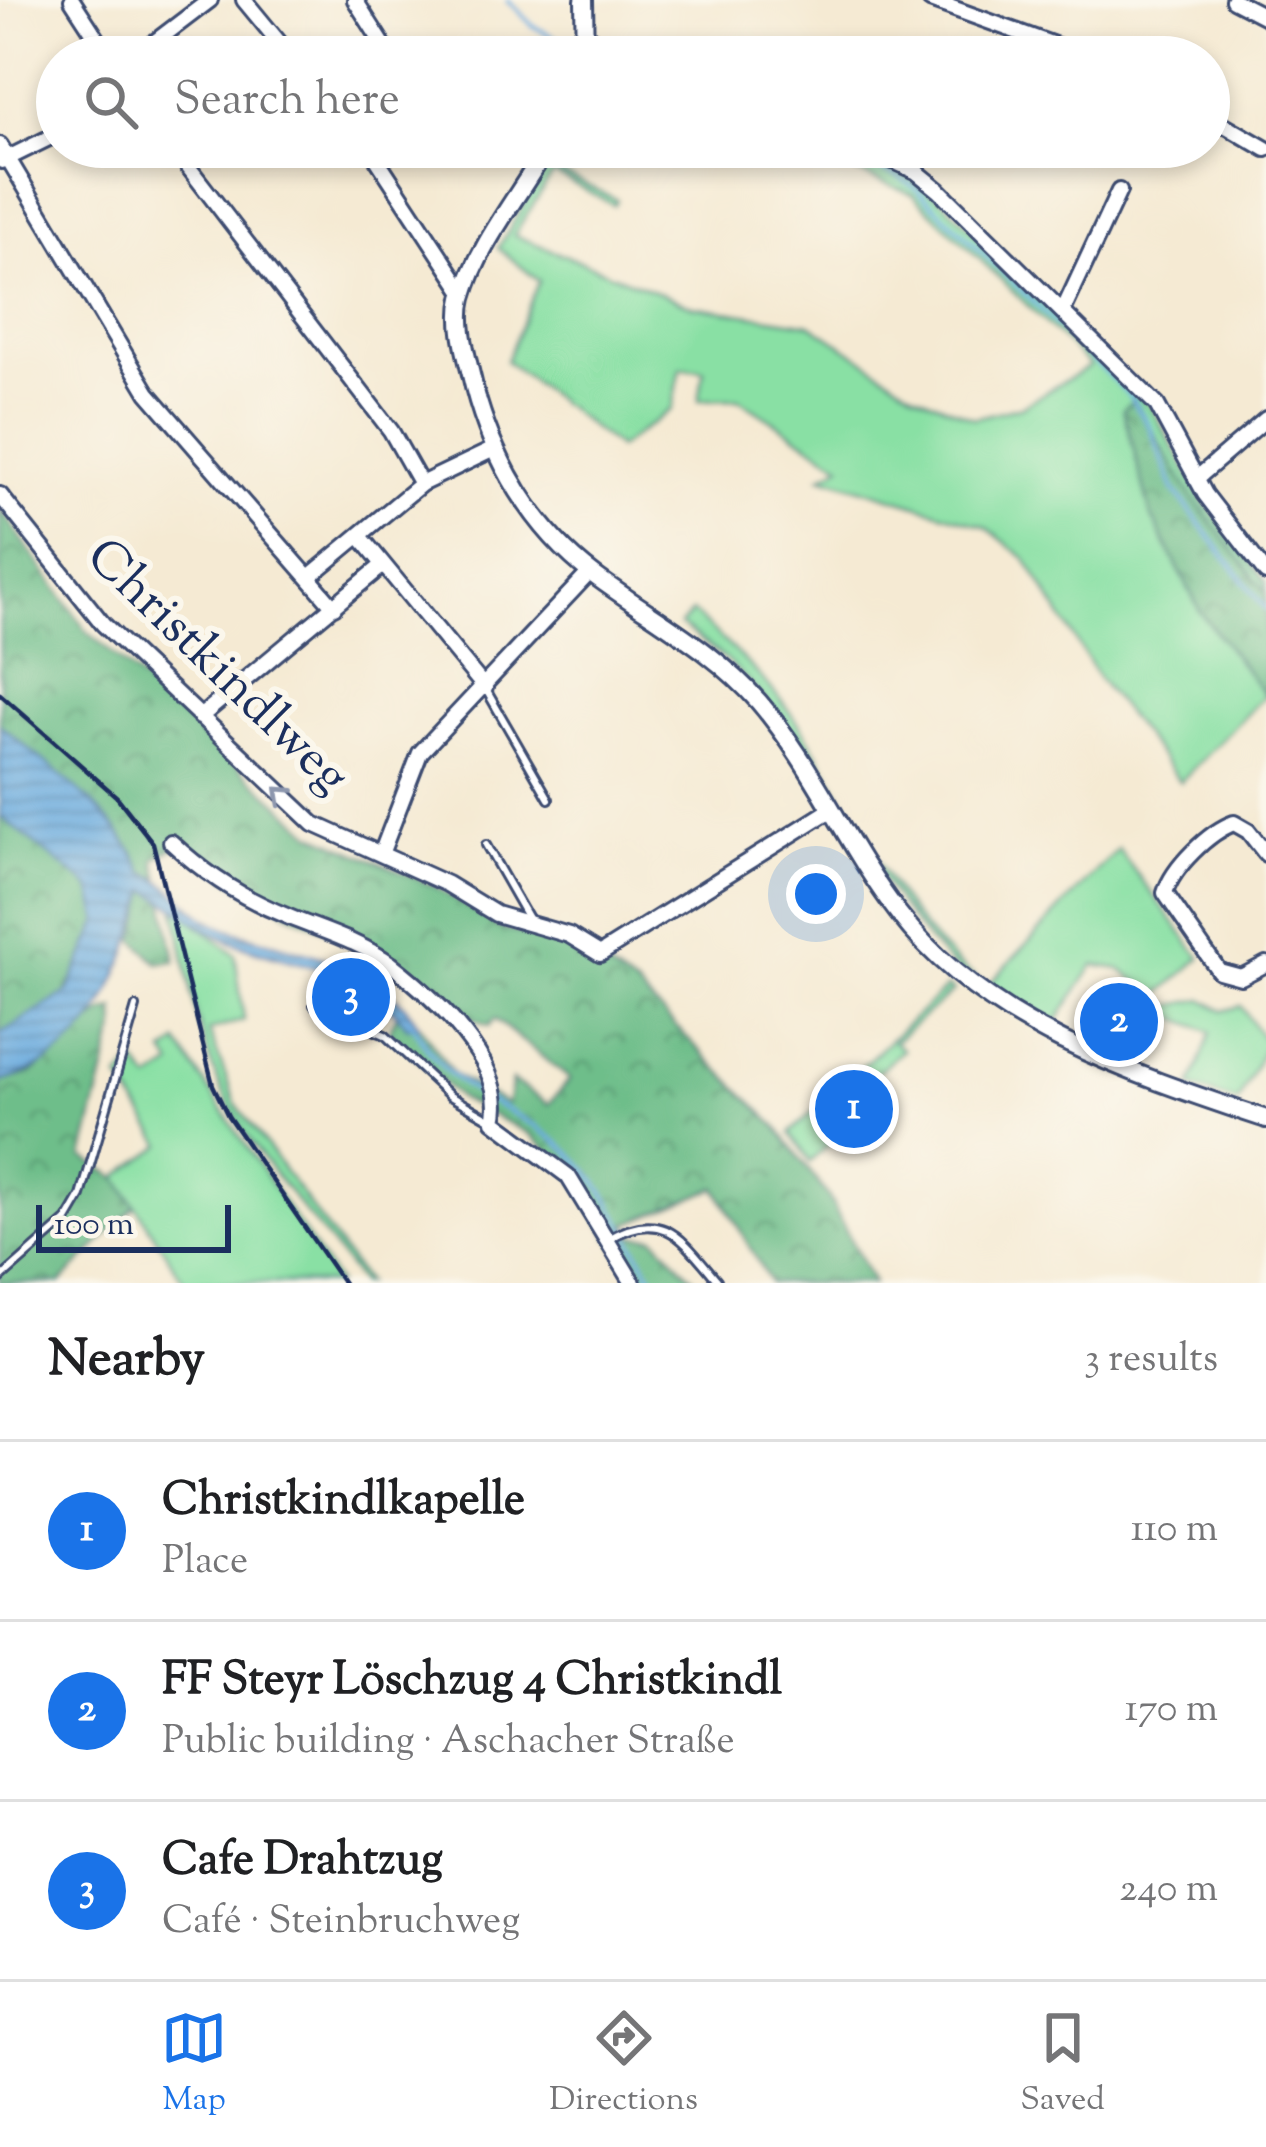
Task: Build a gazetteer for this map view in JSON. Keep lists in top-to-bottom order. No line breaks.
{"streets":{"street":["Christkindlweg"]},"scale_bar":"100 m","page":{"search":"Search here","pins":["3","2","1"],"scale":"100 m","heading":["Nearby","3 results"],"list":[{"mark":"1","name":"Christkindlkapelle","note":"Place","value":"110 m"},{"mark":"2","name":"FF Steyr Löschzug 4 Christkindl","note":"Public building · Aschacher Straße","value":"170 m"},{"mark":"3","name":"Cafe Drahtzug","note":"Café · Steinbruchweg","value":"240 m"}],"nav":["Map","Directions","Saved"]}}
